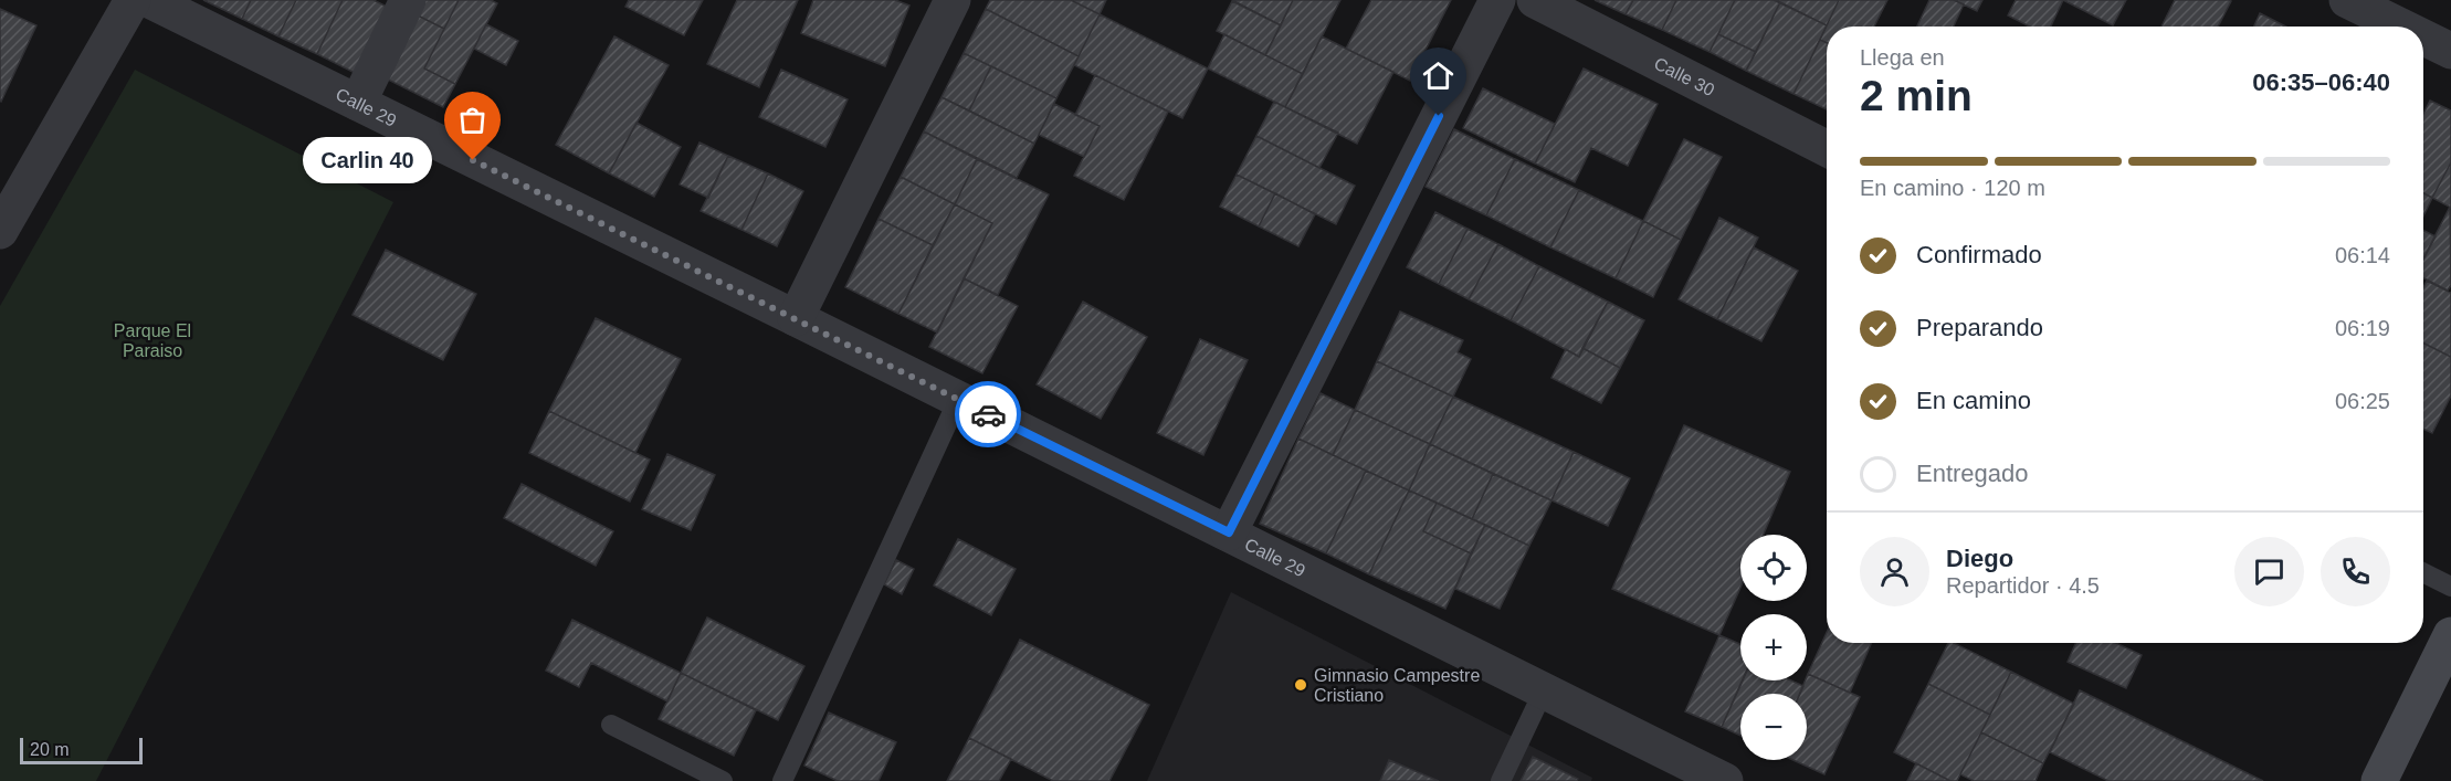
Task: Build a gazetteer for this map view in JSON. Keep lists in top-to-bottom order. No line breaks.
{"streets":{"street":["Calle 30","Calle 29"]},"parks":["Parque El Paraiso"],"places":["Carlin 40","Gimnasio Campestre Cristiano"],"scale_bar":"20 m","page":{"heading":["2 min","Llega en","06:35–06:40"],"panel":["Diego","Repartidor · 4.5"],"bubble":"Carlin 40","bar":"En camino · 120 m","list":[["Confirmado","06:14"],["Preparando","06:19"],["En camino","06:25"],"Entregado"],"map_buttons":["+","−"],"scale":"20 m"}}
